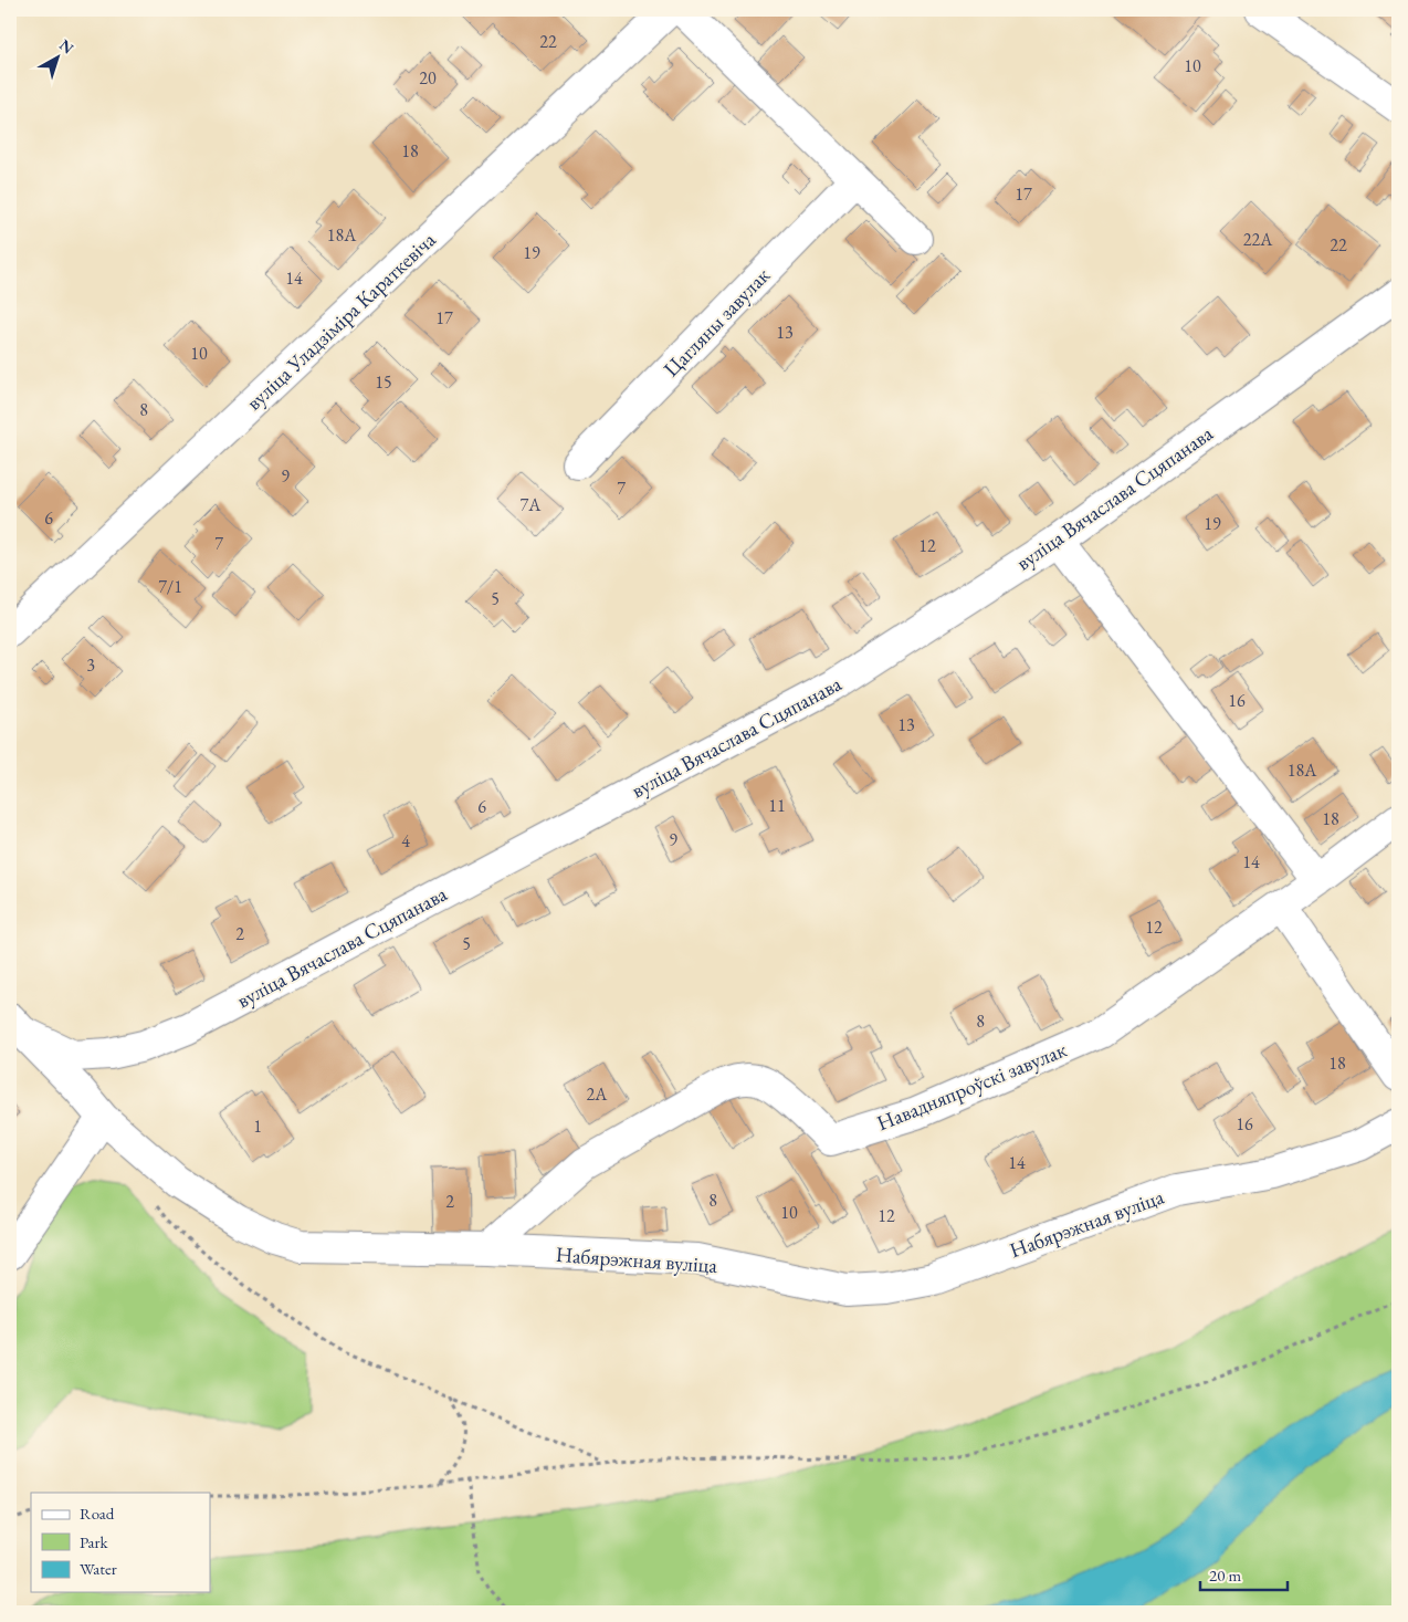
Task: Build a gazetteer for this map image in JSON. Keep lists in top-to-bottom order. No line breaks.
{"streets":{"street":["вуліца Уладзіміра Караткевіча","Цагляны завулак","вуліца Вячаслава Сцяпанава","Навадняпроўскі завулак","Набярэжная вуліца"]},"crossings":[["вуліца Вячаслава Сцяпанава","Набярэжная вуліца"],["Навадняпроўскі завулак","Набярэжная вуліца"]],"house_numbers":["22","10","20","18","17","18А","22А","22","19","14","17","13","10","15","8","9","7","7А","6","19","7","12","7/1","5","3","16","13","18А","11","6","18","9","4","14","12","2","5","8","18","2А","16","1","14","8","2","10","12"],"legend":["Road","Park","Water"],"scale_bar":"20 m","north":"top right"}
